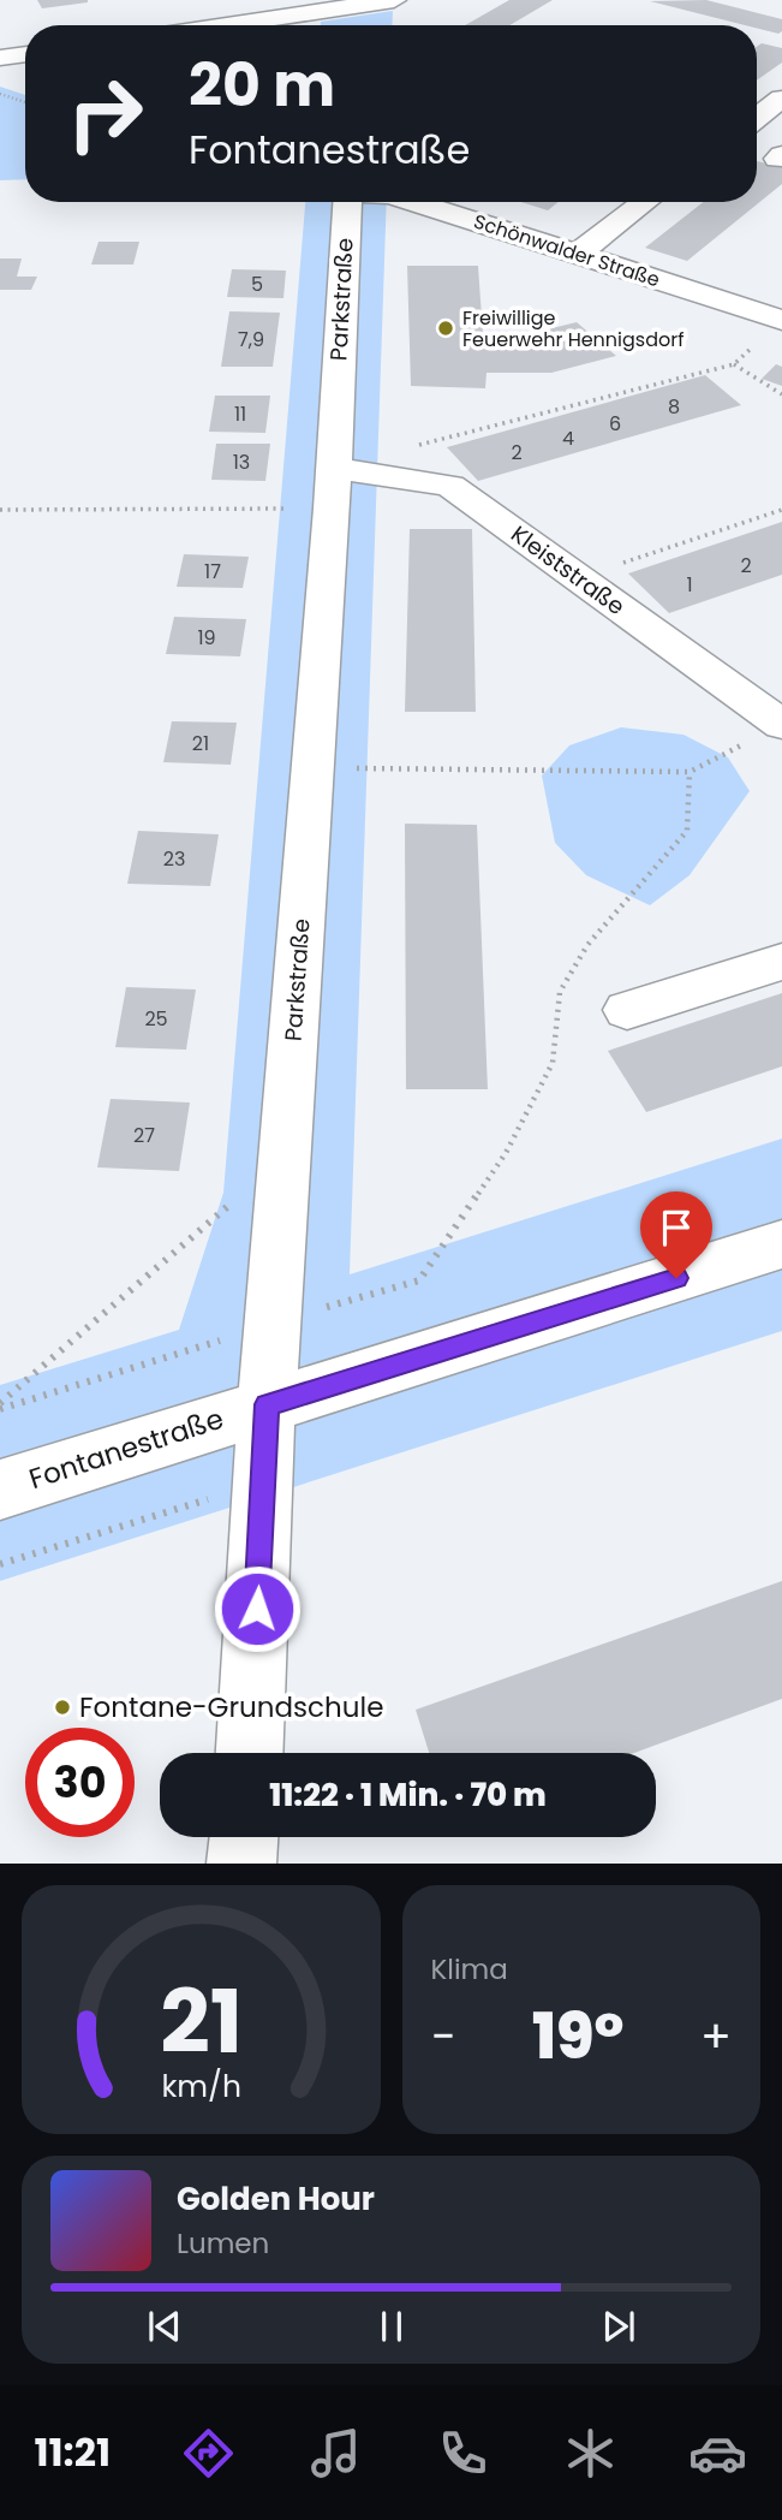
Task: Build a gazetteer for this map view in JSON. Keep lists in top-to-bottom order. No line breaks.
{"streets":{"street":["Schönwalder Straße","Parkstraße","Kleiststraße","Fontanestraße"]},"crossings":[["Parkstraße","Kleiststraße"],["Parkstraße","Fontanestraße"]],"places":["Freiwillige Feuerwehr Hennigsdorf","Fontane-Grundschule"],"house_numbers":["5","7,9","8","11","6","4","2","13","2","17","1","19","21","23","25","27"],"page":{"turn":["20 m","Fontanestraße"],"limit":"30","trip":"11:22 · 1 Min. · 70 m","tile":"Klima","heat":["−","19°","+"],"song":["Golden Hour","Lumen"],"tabs":"11:21","gauge":["21","km/h"]}}
